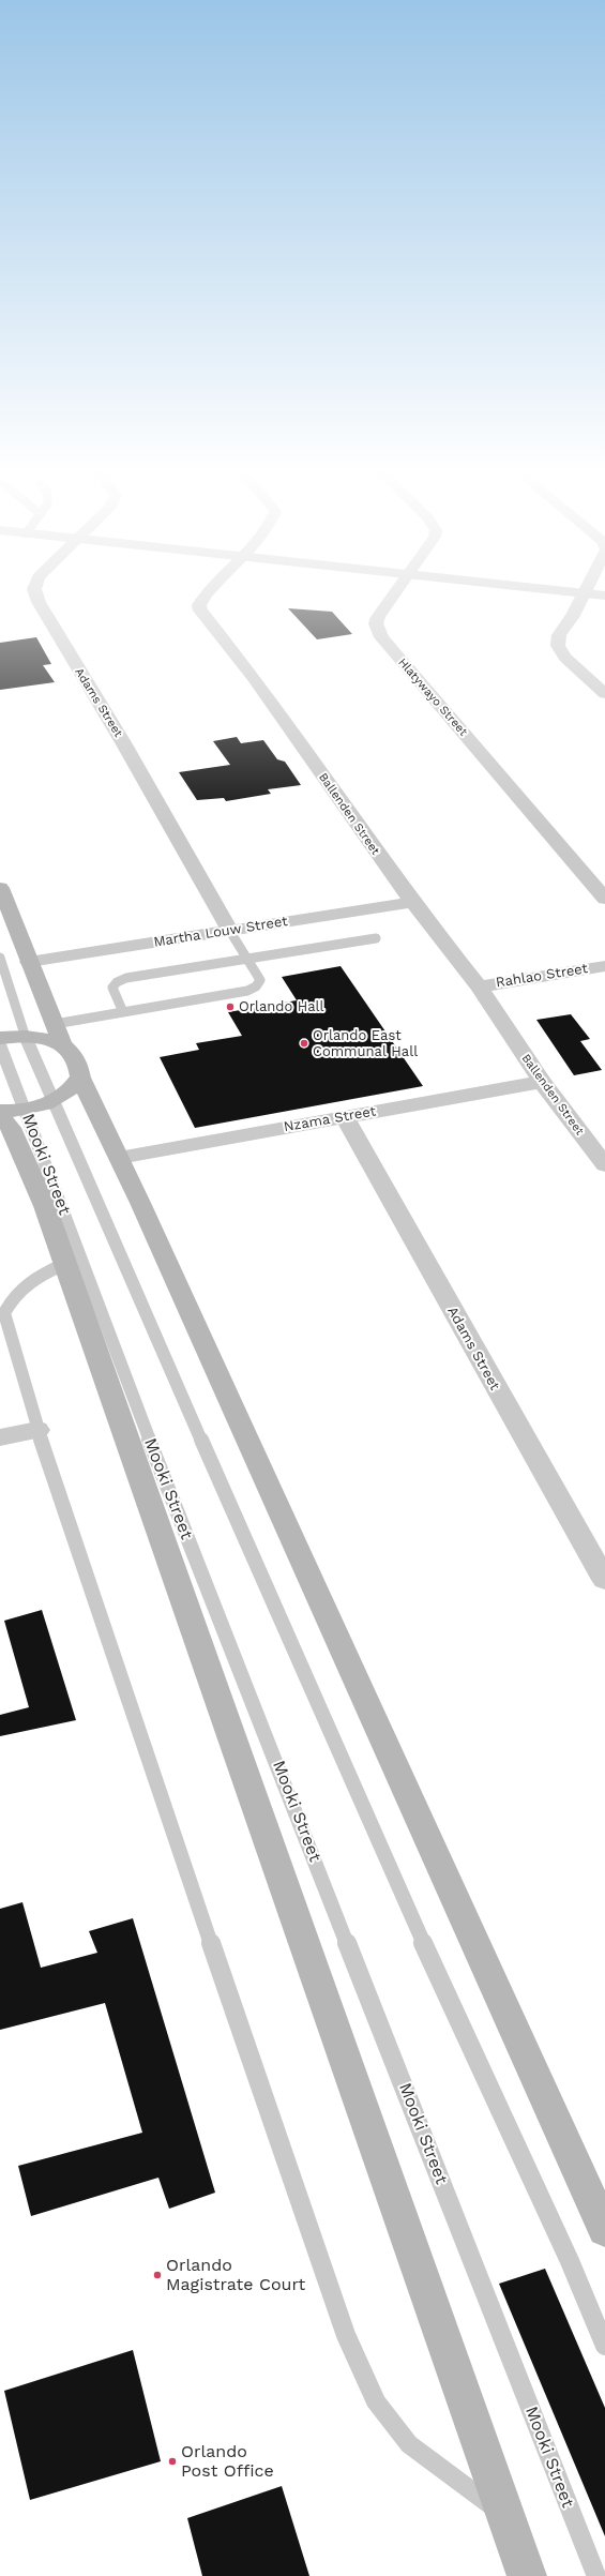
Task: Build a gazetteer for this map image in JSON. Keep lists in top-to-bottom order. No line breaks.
{"streets":{"main road":["Mooki Street"],"street":["Hlatywayo Street","Adams Street","Ballenden Street","Martha Louw Street","Rahlao Street","Nzama Street"]},"crossings":[["Adams Street","Martha Louw Street"],["Adams Street","Nzama Street"],["Ballenden Street","Martha Louw Street"],["Ballenden Street","Rahlao Street"],["Ballenden Street","Nzama Street"]],"places":["Orlando Hall","Orlando East Communal Hall","Orlando Magistrate Court","Orlando Post Office"]}
